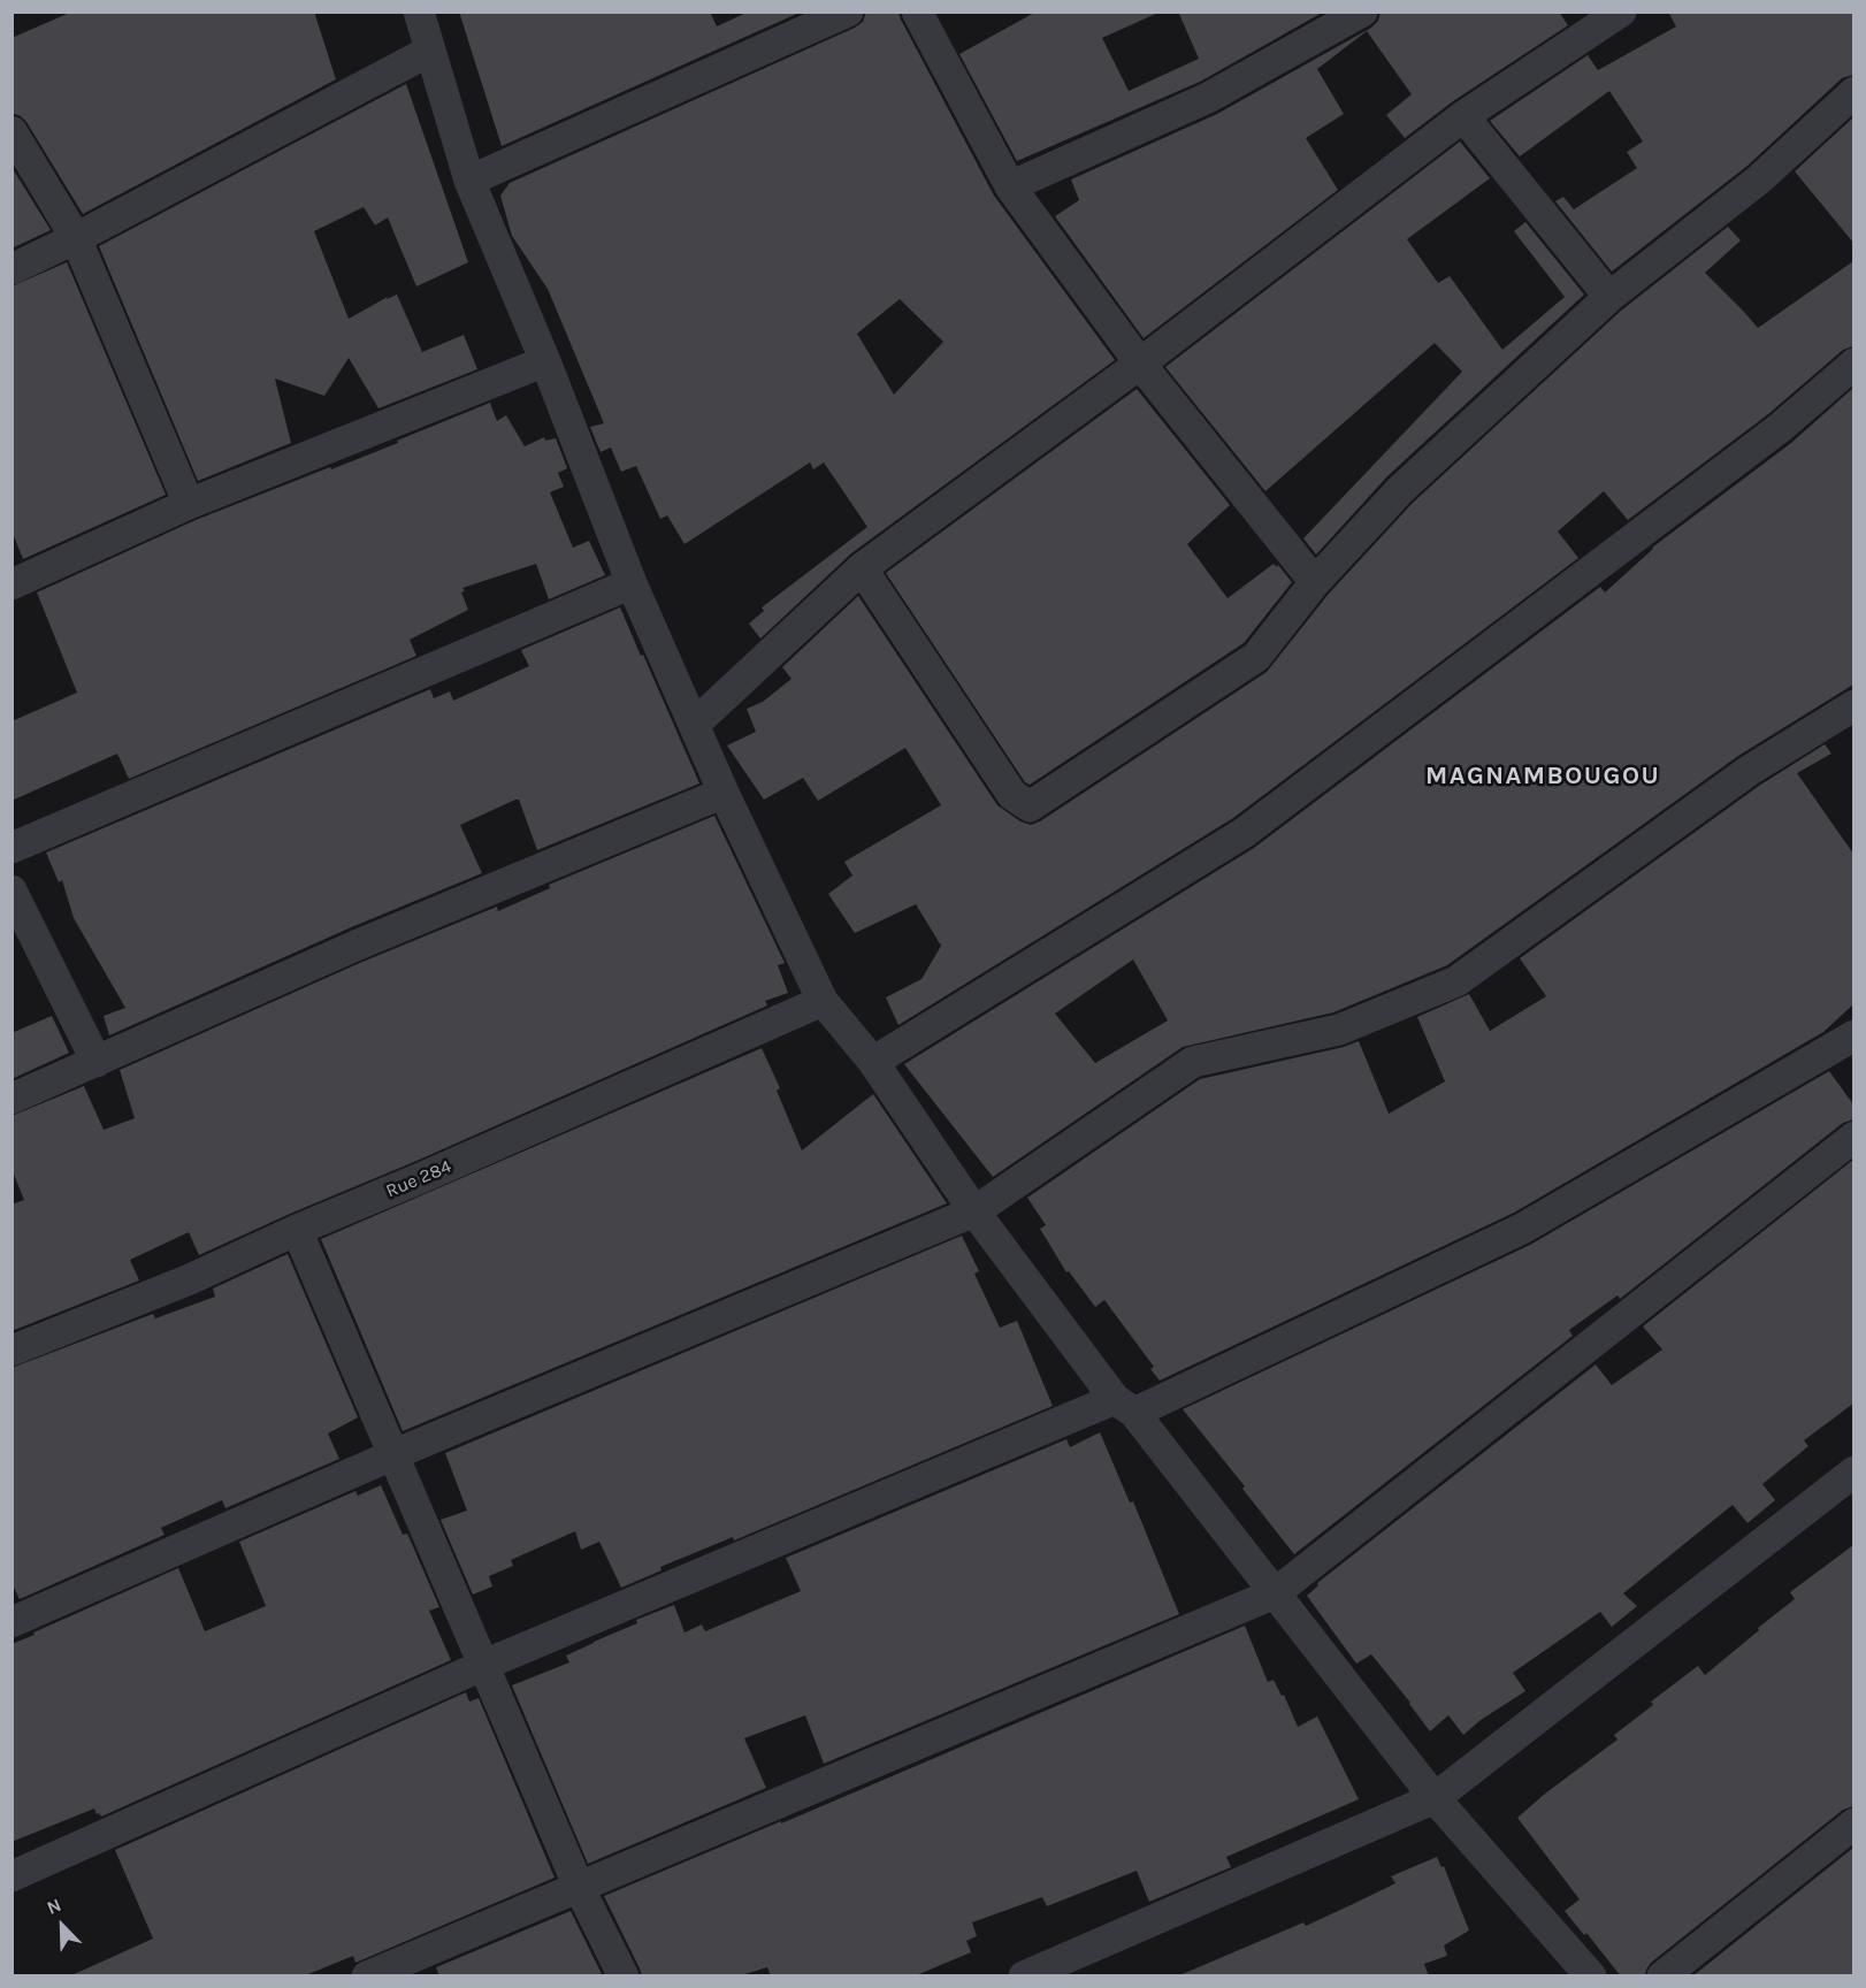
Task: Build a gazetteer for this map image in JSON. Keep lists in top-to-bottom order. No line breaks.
{"streets":{"street":["Rue 284"]},"districts":["MAGNAMBOUGOU"],"north":"top left"}
